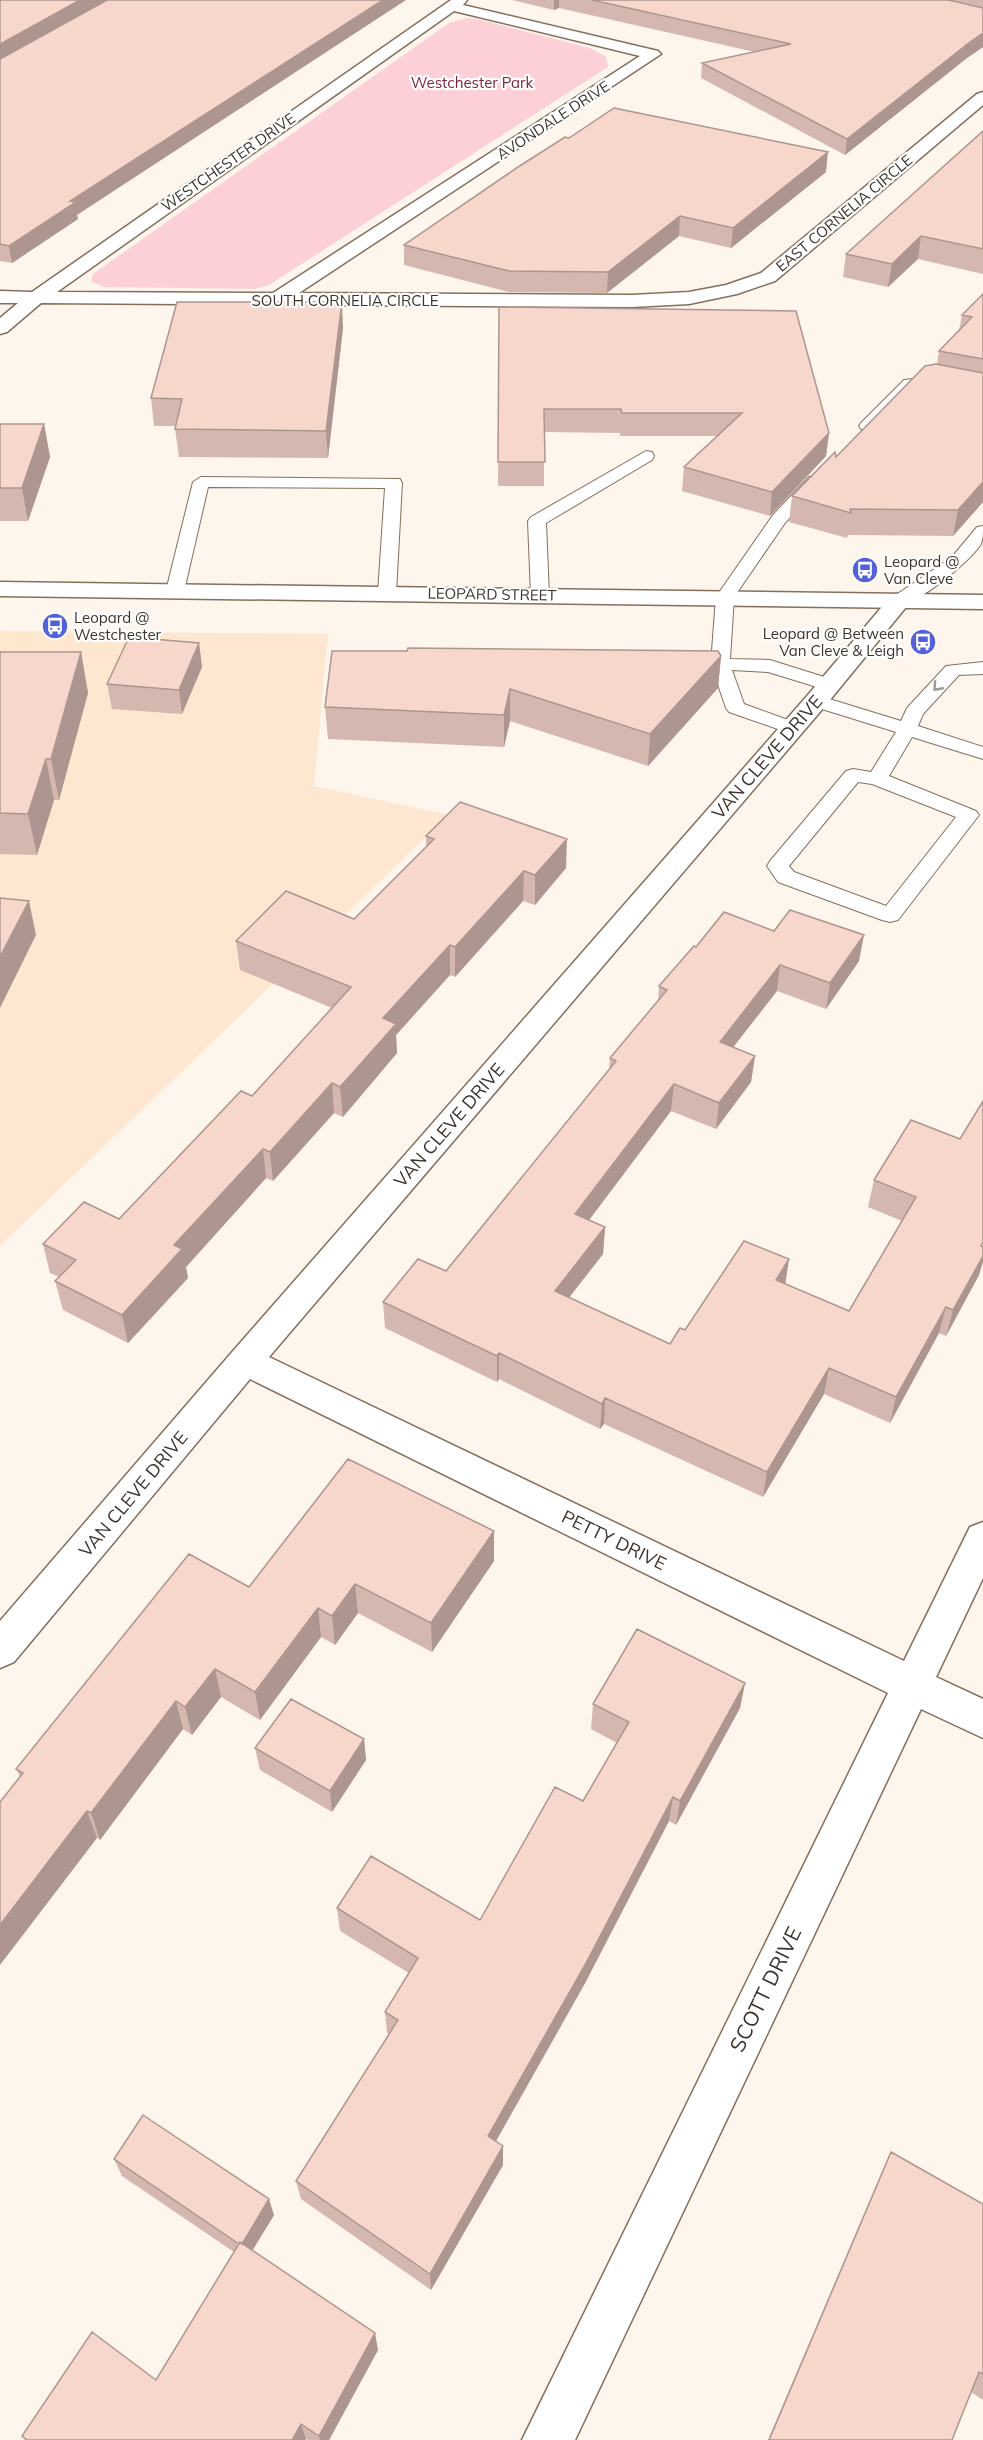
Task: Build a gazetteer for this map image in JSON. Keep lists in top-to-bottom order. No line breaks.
{"streets":{"street":["AVONDALE DRIVE","WESTCHESTER DRIVE","EAST CORNELIA CIRCLE","SOUTH CORNELIA CIRCLE","LEOPARD STREET","VAN CLEVE DRIVE","PETTY DRIVE","SCOTT DRIVE"]},"crossings":[["AVONDALE DRIVE","WESTCHESTER DRIVE"],["AVONDALE DRIVE","SOUTH CORNELIA CIRCLE"],["WESTCHESTER DRIVE","SOUTH CORNELIA CIRCLE"],["EAST CORNELIA CIRCLE","SOUTH CORNELIA CIRCLE"],["LEOPARD STREET","VAN CLEVE DRIVE"],["VAN CLEVE DRIVE","PETTY DRIVE"],["PETTY DRIVE","SCOTT DRIVE"]],"parks":["Westchester Park"],"places":{"bus stop":["Leopard @ Van Cleve","Leopard @ Westchester","Leopard @ Between Van Cleve & Leigh"]}}
